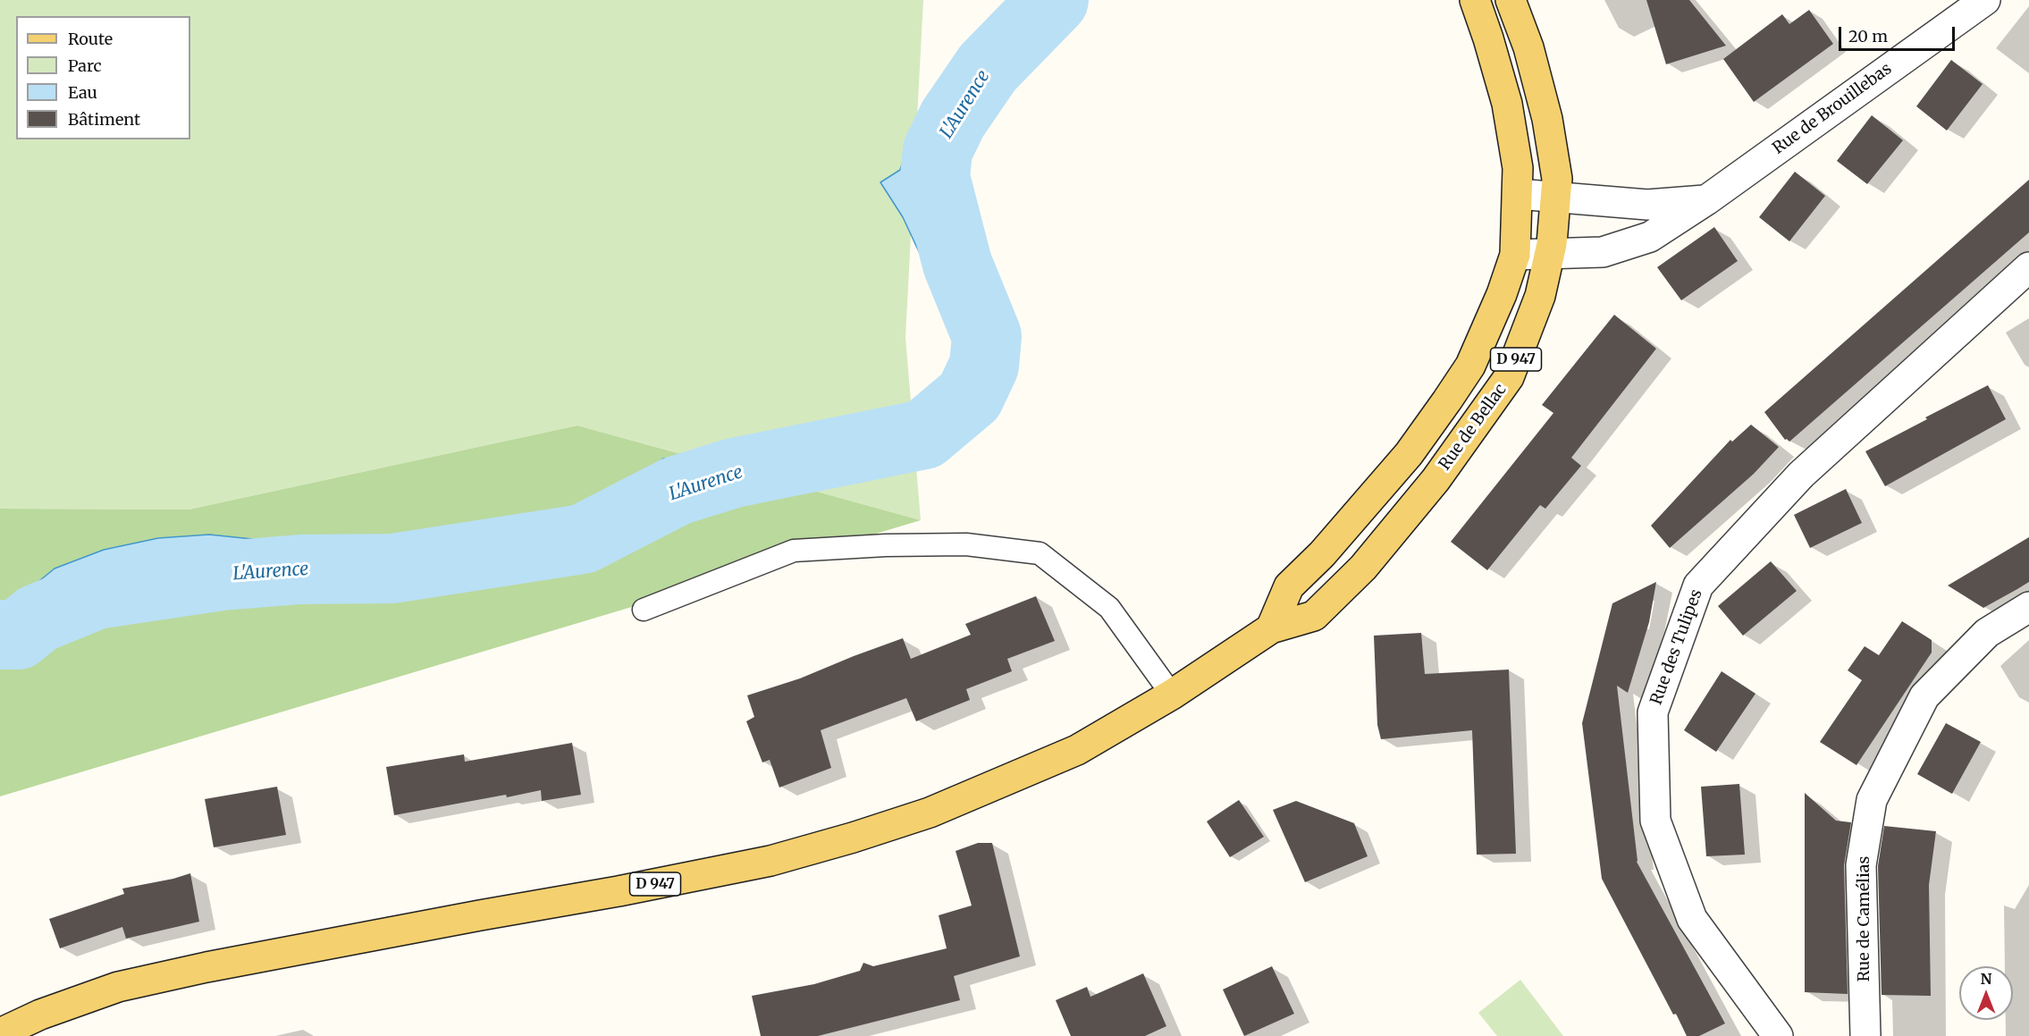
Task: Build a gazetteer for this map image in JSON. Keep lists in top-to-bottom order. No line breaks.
{"streets":{"main road":["D 947","Rue de Bellac"],"street":["Rue de Brouillebas","Rue des Tulipes","Rue de Camélias"]},"crossings":[["Rue de Brouillebas","D 947"],["Rue de Brouillebas","Rue de Bellac"],["D 947","Rue de Bellac"]],"water":["L'Aurence"],"legend":["Route","Parc","Eau","Bâtiment"],"scale_bar":"20 m","north":"top"}
